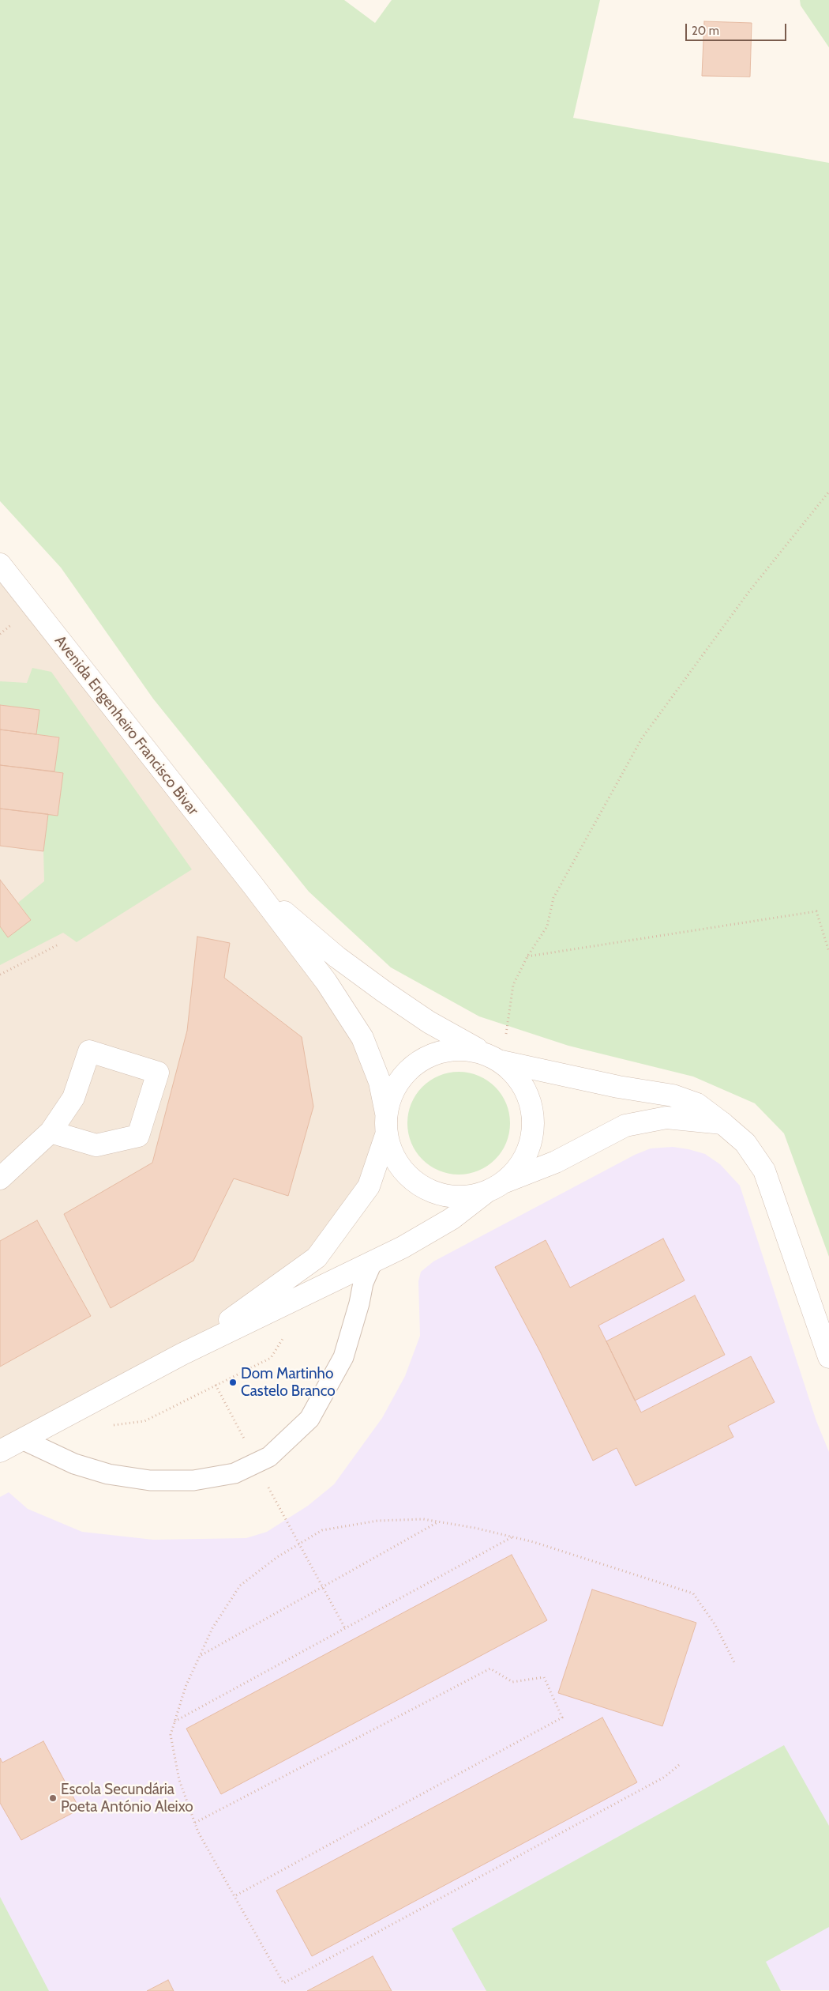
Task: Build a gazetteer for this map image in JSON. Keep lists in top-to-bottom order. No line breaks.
{"streets":{"street":["Avenida Engenheiro Francisco Bivar"]},"places":["Dom Martinho Castelo Branco","Escola Secundária Poeta António Aleixo"],"scale_bar":"20 m"}
